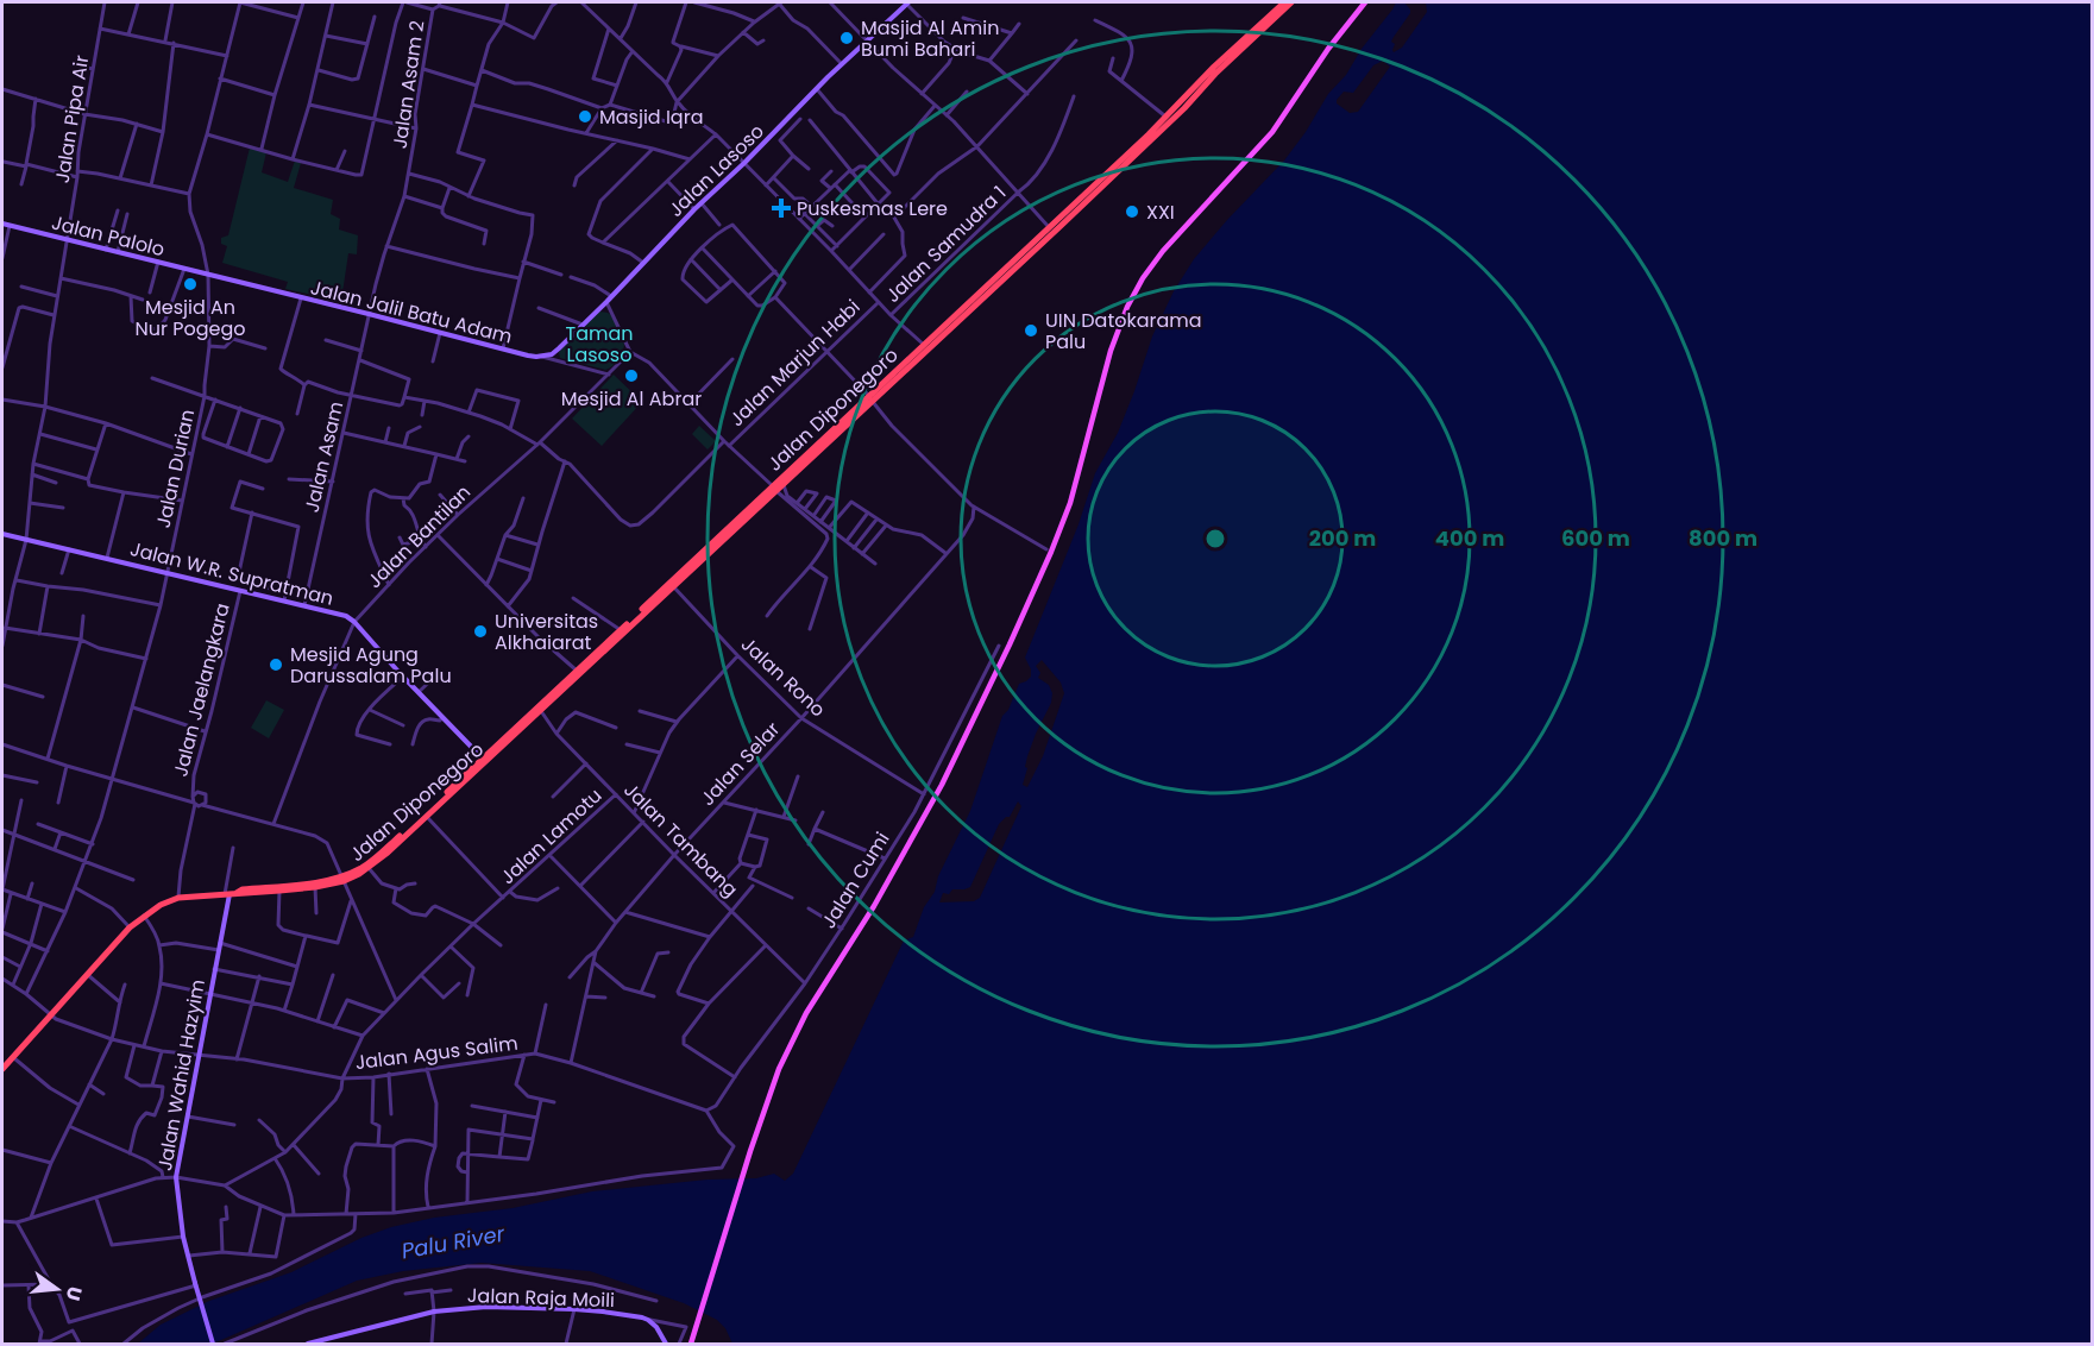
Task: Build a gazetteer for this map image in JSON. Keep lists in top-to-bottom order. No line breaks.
{"streets":{"highway":["Jalan Diponegoro"],"street":["Jalan Asam 2","Jalan Pipa Air","Jalan Lasoso","Jalan Palolo","Jalan Samudra 1","Jalan Jalil Batu Adam","Jalan Marjun Habi","Jalan Asam","Jalan Durian","Jalan Bantilan","Jalan W.R. Supratman","Jalan Rono","Jalan Jaelangkara","Jalan Selar","Jalan Lamotu","Jalan Tambang","Jalan Cumi","Jalan Agus Salim","Jalan Wahid Hazyim","Jalan Raja Moili"]},"crossings":[["Jalan Asam 2","Jalan Jalil Batu Adam"],["Jalan Asam 2","Jalan Asam"],["Jalan Pipa Air","Jalan Palolo"],["Jalan Pipa Air","Jalan W.R. Supratman"],["Jalan Lasoso","Jalan Jalil Batu Adam"],["Jalan Palolo","Jalan Jalil Batu Adam"],["Jalan Palolo","Jalan Durian"],["Jalan Jalil Batu Adam","Jalan Asam"],["Jalan Jalil Batu Adam","Jalan Durian"],["Jalan Jalil Batu Adam","Jalan Bantilan"],["Jalan Diponegoro","Jalan W.R. Supratman"],["Jalan Diponegoro","Jalan Rono"],["Jalan Diponegoro","Jalan Tambang"],["Jalan Diponegoro","Jalan Wahid Hazyim"],["Jalan Asam","Jalan W.R. Supratman"],["Jalan Durian","Jalan W.R. Supratman"],["Jalan Durian","Jalan Agus Salim"],["Jalan Bantilan","Jalan W.R. Supratman"],["Jalan W.R. Supratman","Jalan Jaelangkara"],["Jalan Rono","Jalan Selar"],["Jalan Rono","Jalan Cumi"],["Jalan Selar","Jalan Tambang"],["Jalan Lamotu","Jalan Tambang"],["Jalan Lamotu","Jalan Agus Salim"],["Jalan Tambang","Jalan Cumi"],["Jalan Agus Salim","Jalan Wahid Hazyim"]],"water":["Palu River"],"parks":["Taman Lasoso"],"places":{"other":["Masjid Al Amin Bumi Bahari","Masjid Iqra","XXI","Mesjid An Nur Pogego","UIN Datokarama Palu","Mesjid Al Abrar","Universitas Alkhaiarat","Mesjid Agung Darussalam Palu"],"health":["Puskesmas Lere"]},"north":"right","rings":["200 m","400 m","600 m","800 m"]}
